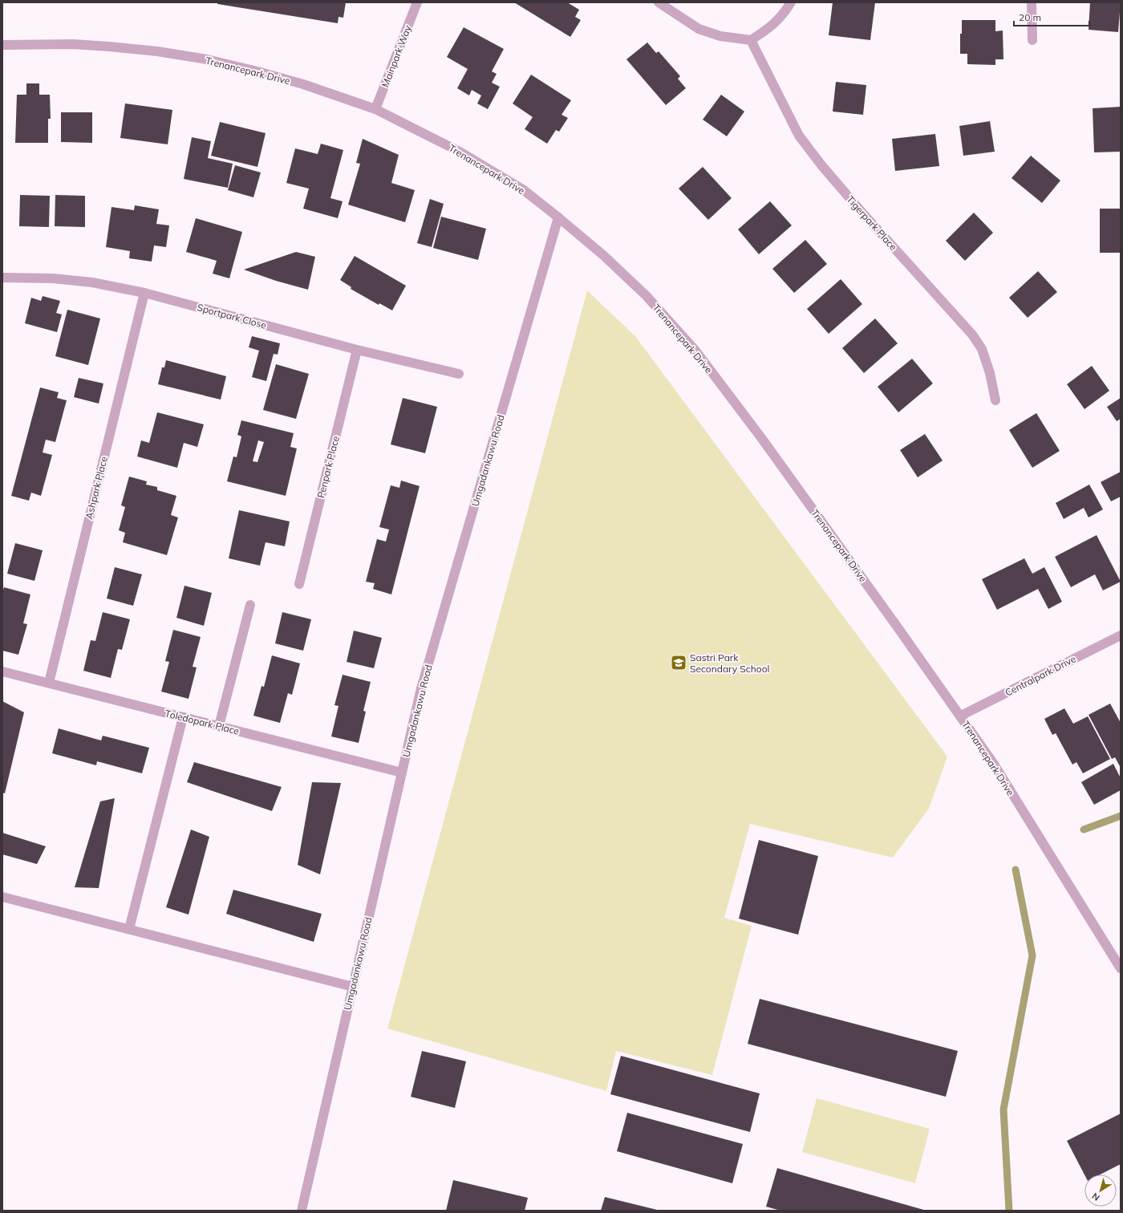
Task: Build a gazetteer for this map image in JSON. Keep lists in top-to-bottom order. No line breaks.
{"streets":{"street":["Mainpark Way","Trenancepark Drive","Tigerpark Place","Sportpark Close","Umgadankawu Road","Penpark Place","Ashpark Place","Centralpark Drive","Toledopark Place"]},"crossings":[["Mainpark Way","Trenancepark Drive"],["Trenancepark Drive","Umgadankawu Road"],["Trenancepark Drive","Centralpark Drive"],["Sportpark Close","Penpark Place"],["Sportpark Close","Ashpark Place"],["Umgadankawu Road","Toledopark Place"],["Ashpark Place","Toledopark Place"]],"places":{"school or university":["Sastri Park Secondary School"]},"scale_bar":"20 m","north":"bottom left"}
